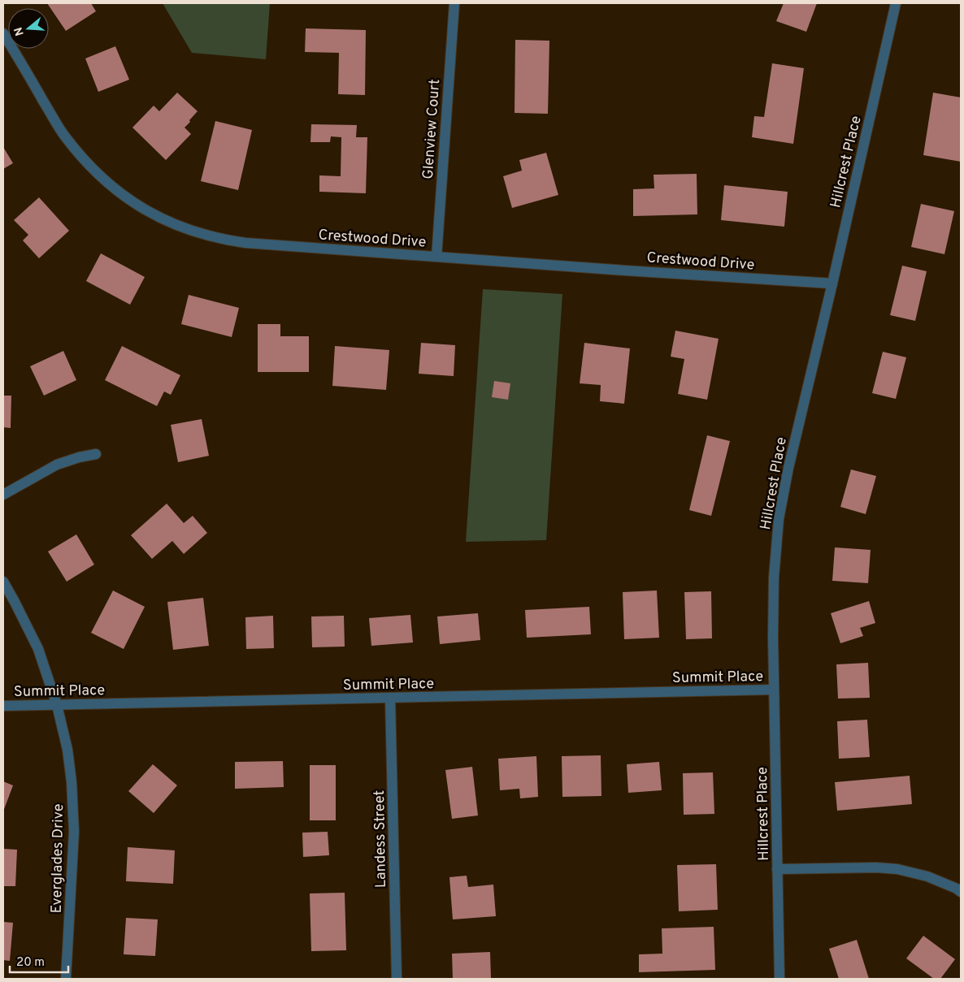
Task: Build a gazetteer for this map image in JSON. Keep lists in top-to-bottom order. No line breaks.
{"streets":{"street":["Glenview Court","Hillcrest Place","Crestwood Drive","Summit Place","Landess Street","Everglades Drive"]},"crossings":[["Glenview Court","Crestwood Drive"],["Hillcrest Place","Crestwood Drive"],["Hillcrest Place","Summit Place"],["Summit Place","Landess Street"],["Summit Place","Everglades Drive"]],"scale_bar":"20 m","north":"left"}
